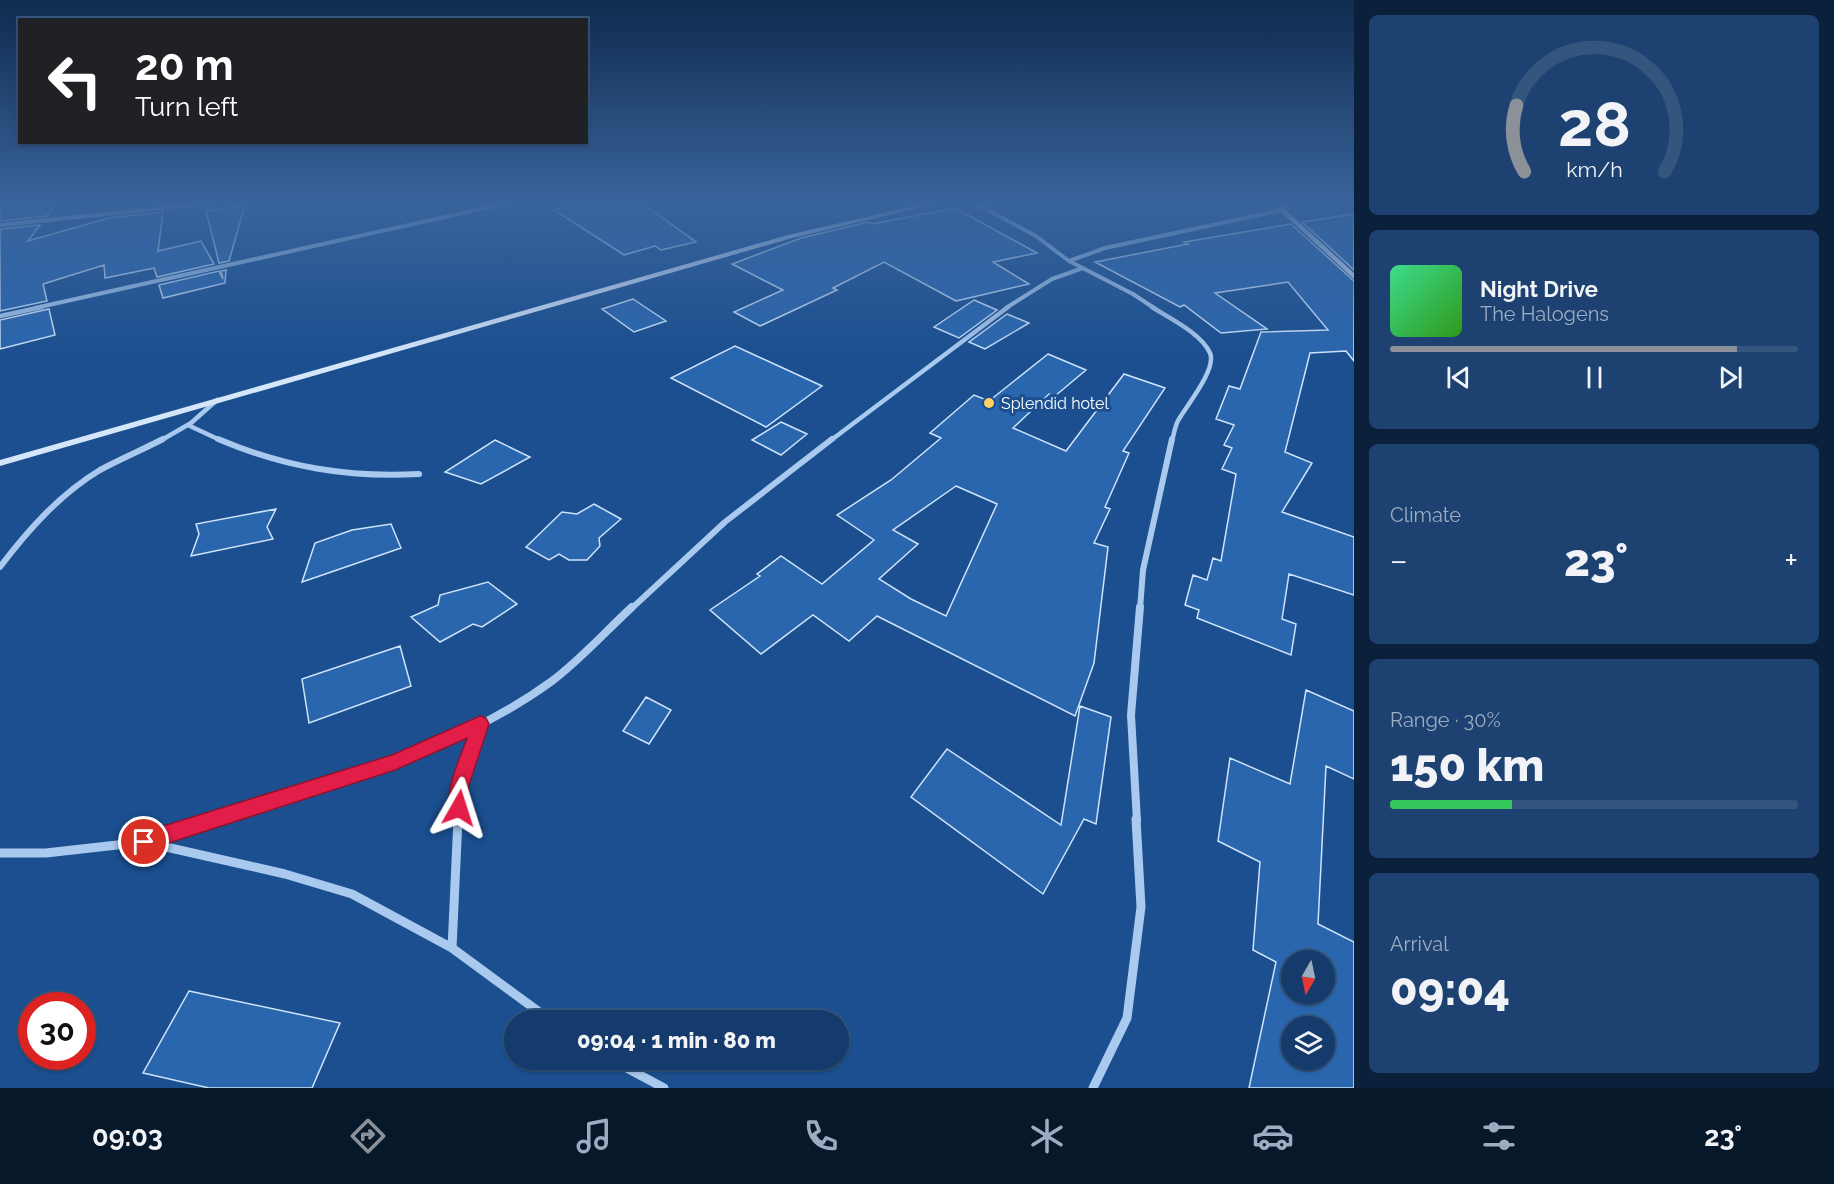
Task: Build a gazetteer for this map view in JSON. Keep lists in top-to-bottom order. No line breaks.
{"places":["Splendid hotel"],"north":"bottom","page":{"turn":["20 m","Turn left"],"song":["Night Drive","The Halogens"],"tile":["Climate",["Range · 30%","150 km"],["Arrival","09:04"]],"heat":["−","23°","+"],"limit":"30","trip":"09:04 · 1 min · 80 m","tabs":["09:03","23°"],"gauge":["28","km/h"]}}
